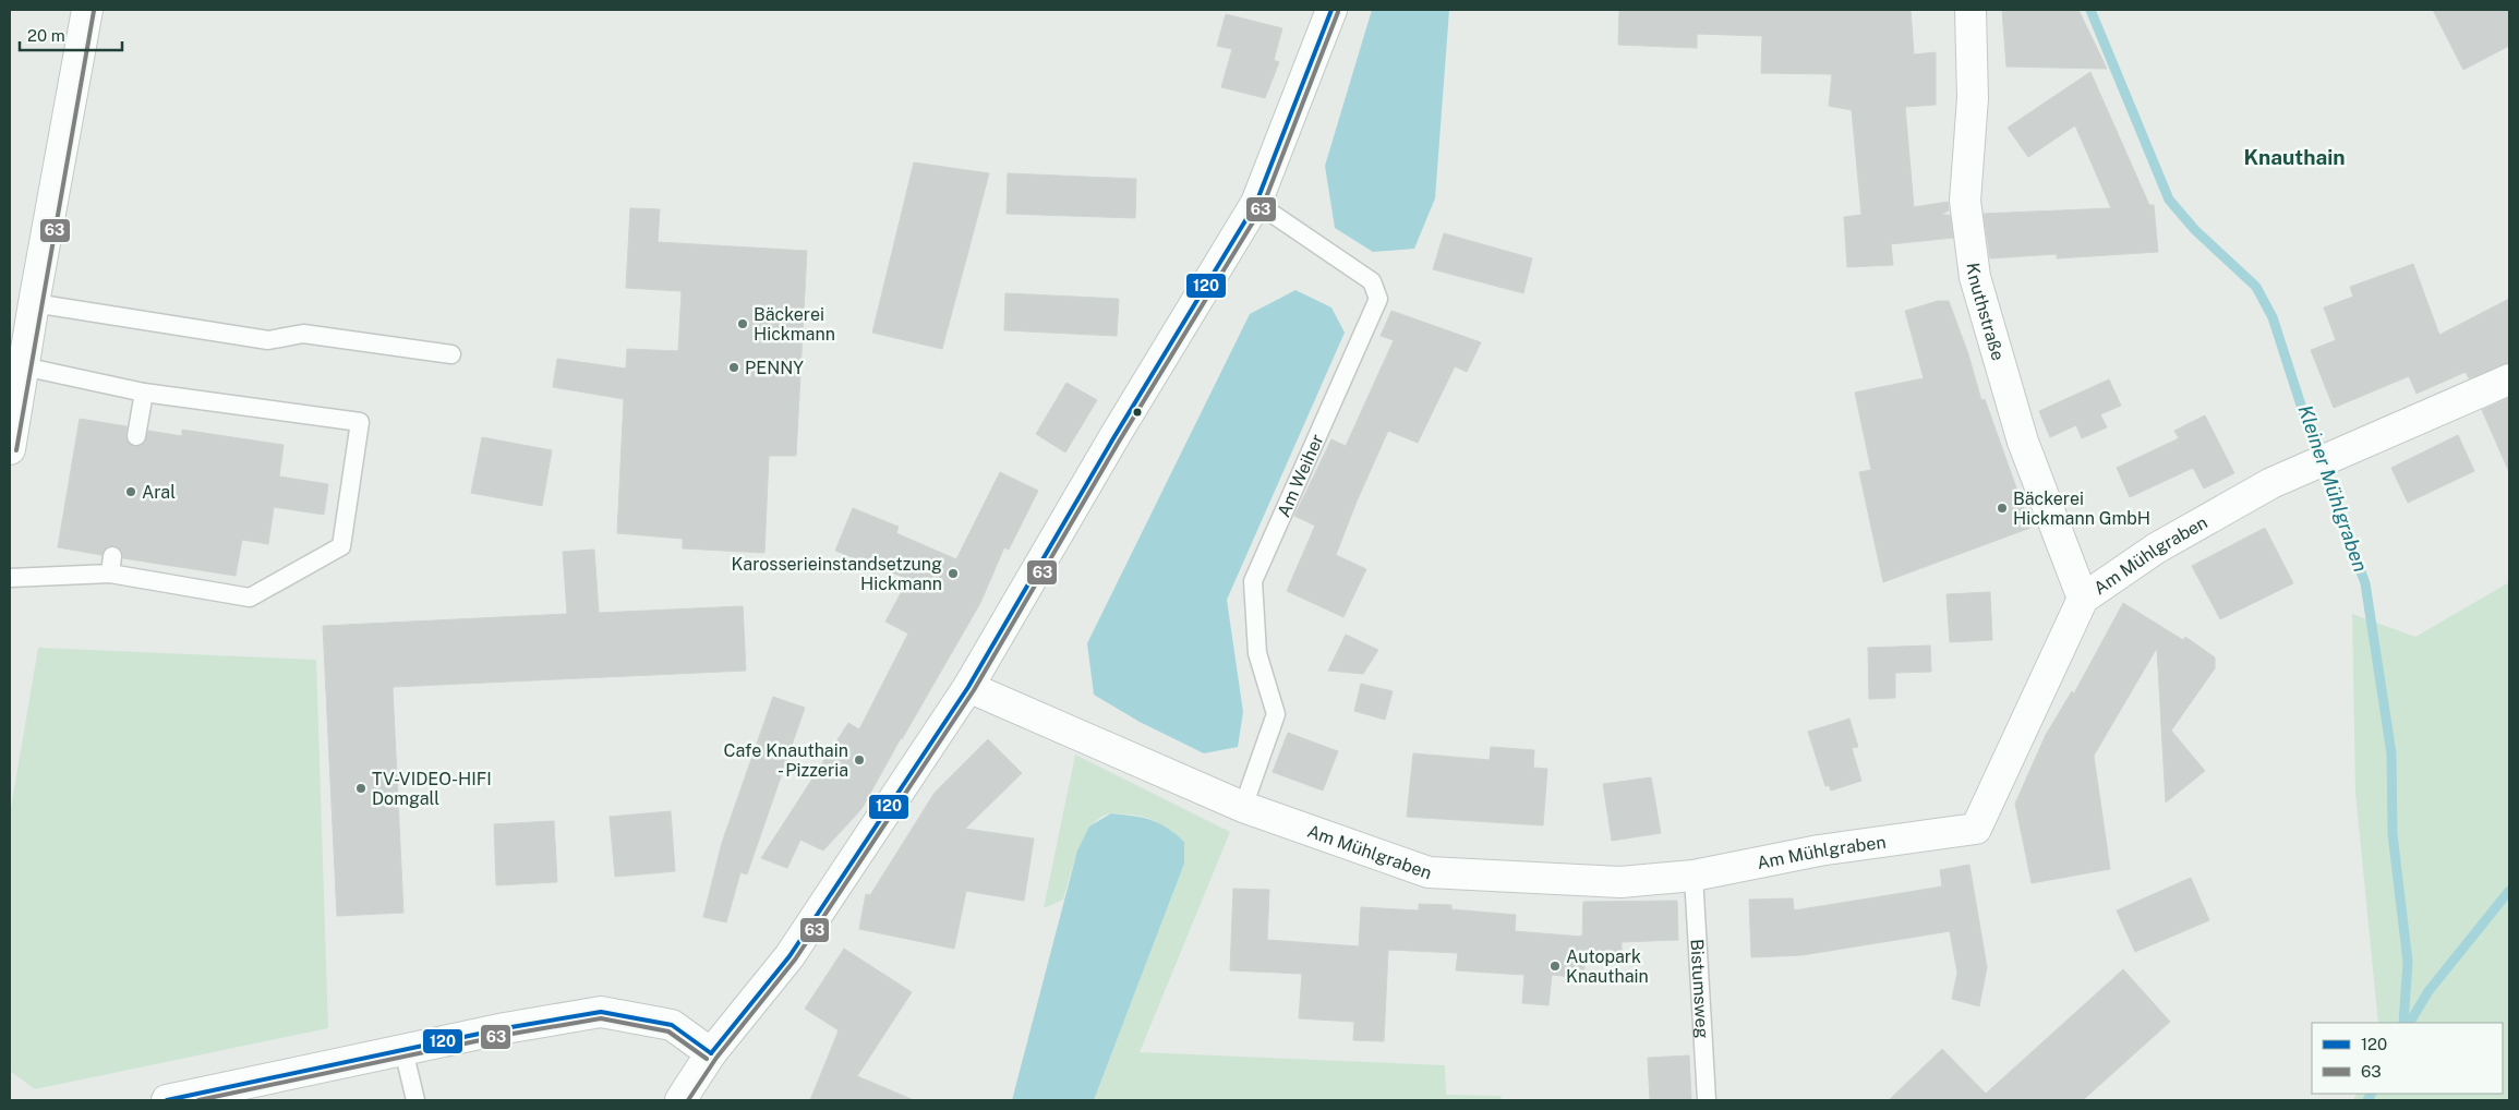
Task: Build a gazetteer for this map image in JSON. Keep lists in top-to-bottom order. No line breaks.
{"streets":{"street":["Knuthstraße","Am Mühlgraben"],"lane":["Am Weiher","Bistumsweg"]},"crossings":[["Knuthstraße","Am Mühlgraben"],["Am Weiher","Am Mühlgraben"],["Am Mühlgraben","Bistumsweg"]],"districts":["Knauthain"],"water":["Kleiner Mühlgraben"],"places":["Bäckerei Hickmann","PENNY","Aral","Bäckerei Hickmann GmbH","Karosserieinstandsetzung Hickmann","Cafe Knauthain - Pizzeria","TV-VIDEO-HIFI Domgall","Autopark Knauthain"],"lines":["transit line 120","transit line 63"],"legend":["120","63"],"scale_bar":"20 m"}
